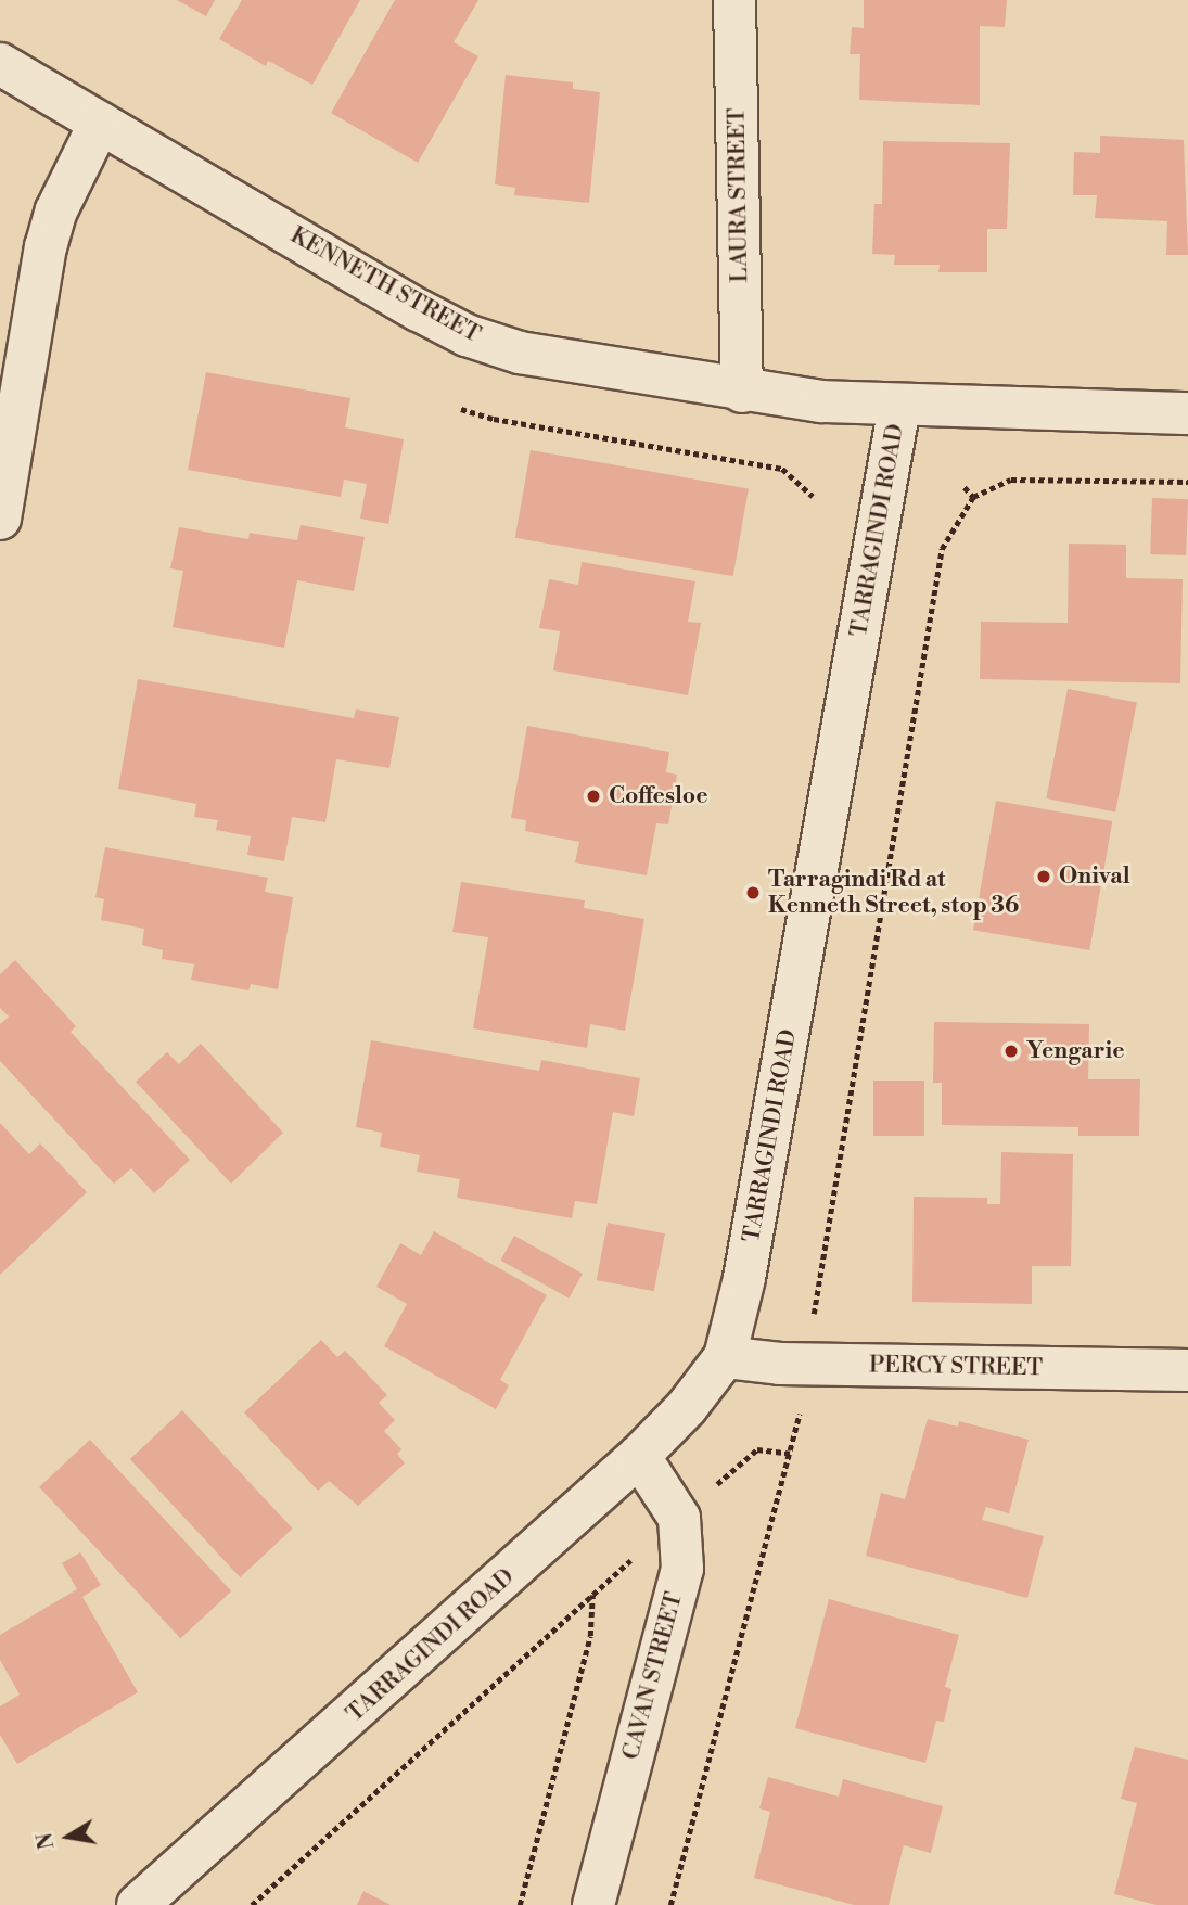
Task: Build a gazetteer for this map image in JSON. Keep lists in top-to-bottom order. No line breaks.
{"streets":{"street":["LAURA STREET","KENNETH STREET","TARRAGINDI ROAD","PERCY STREET","CAVAN STREET"]},"crossings":[["LAURA STREET","KENNETH STREET"],["KENNETH STREET","TARRAGINDI ROAD"],["TARRAGINDI ROAD","PERCY STREET"],["TARRAGINDI ROAD","CAVAN STREET"]],"places":["Coffesloe","Onival","Tarragindi Rd at Kenneth Street, stop 36","Yengarie"],"north":"left"}
